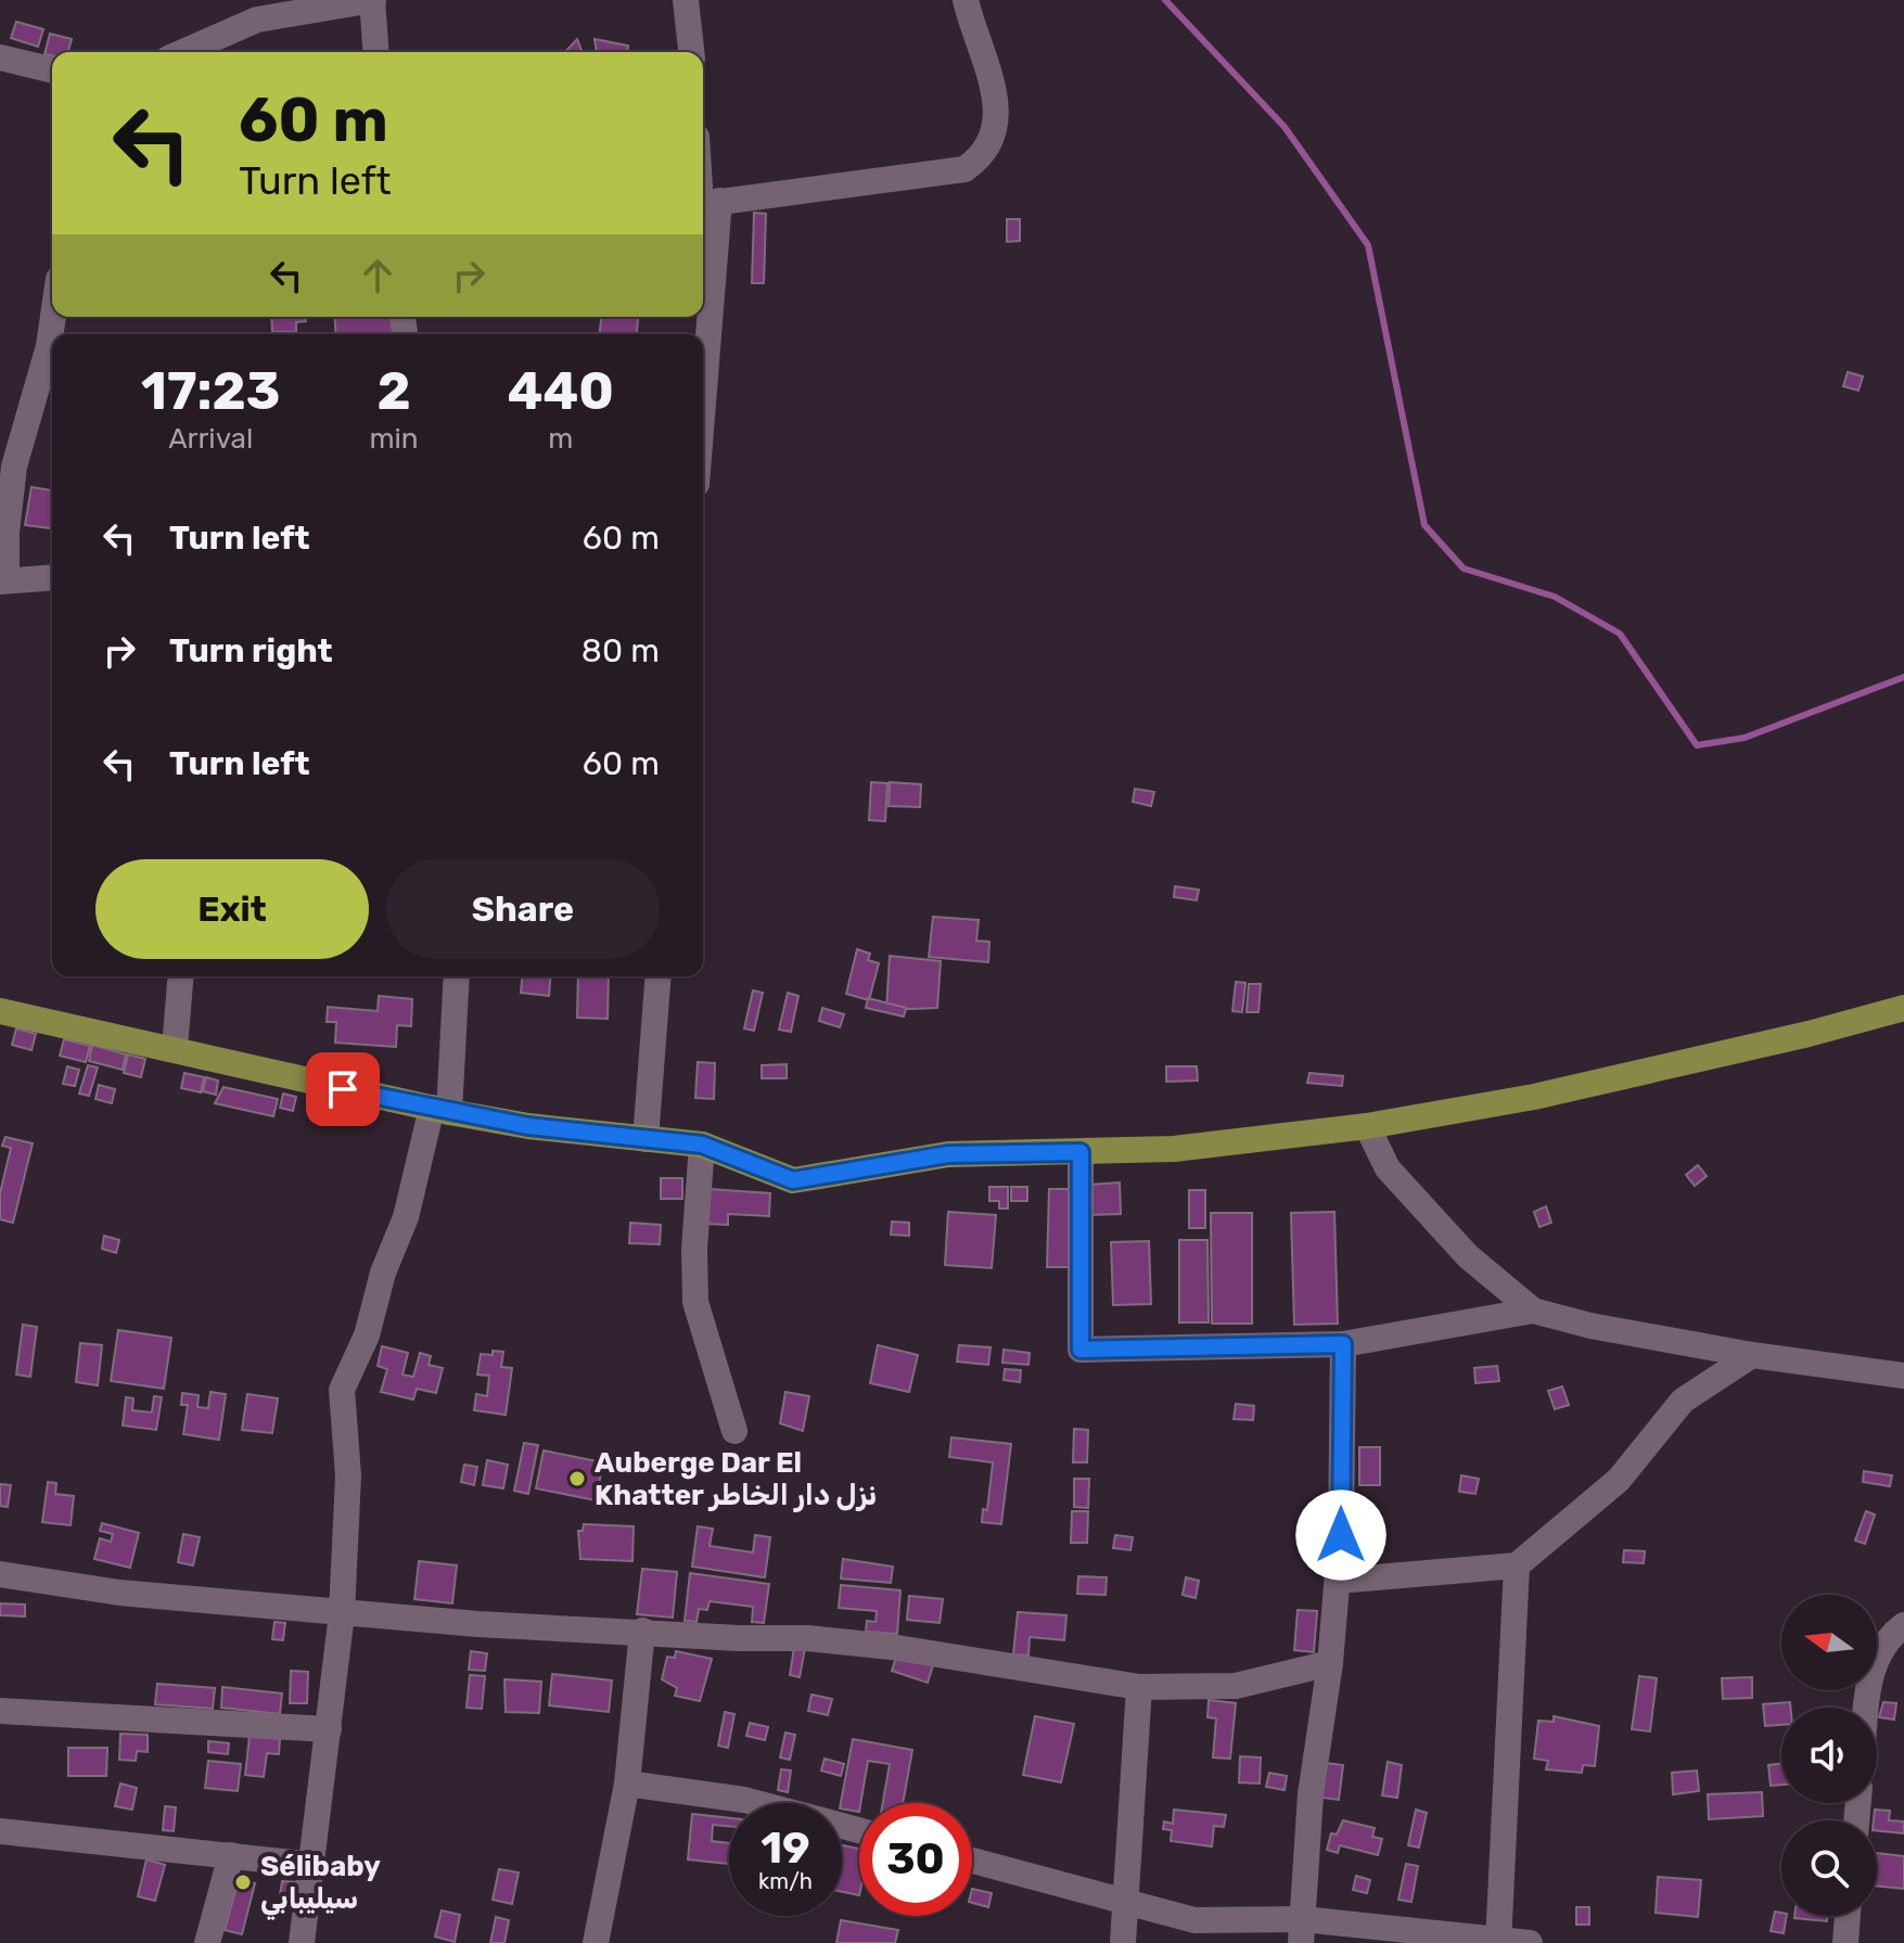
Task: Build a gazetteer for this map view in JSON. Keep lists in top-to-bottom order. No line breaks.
{"places":["Auberge Dar El Khatter نزل دار الخاطر","Sélibaby سيليبابي"],"north":"left","page":{"turn":["60 m","Turn left"],"eta":["17:23","Arrival","2","min","440","m"],"list":[{"name":"Turn left","value":"60 m"},{"name":"Turn right","value":"80 m"},{"name":"Turn left","value":"60 m"}],"buttons":["Exit","Share"],"speed":"19 km/h","limit":"30"}}
